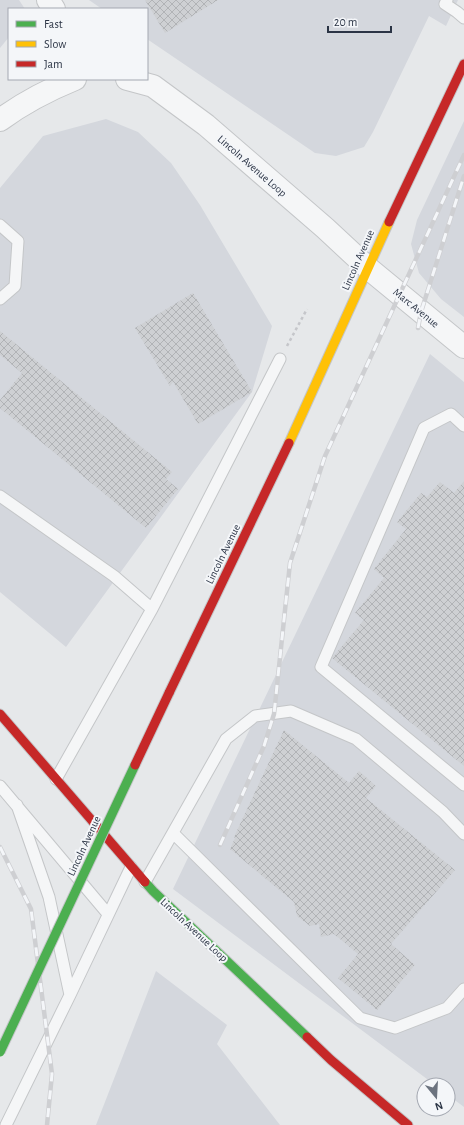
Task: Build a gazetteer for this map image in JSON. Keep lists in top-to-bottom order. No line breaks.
{"streets":{"street":["Lincoln Avenue Loop","Lincoln Avenue","Marc Avenue"]},"crossings":[["Lincoln Avenue Loop","Lincoln Avenue"],["Lincoln Avenue Loop","Marc Avenue"],["Lincoln Avenue","Marc Avenue"]],"legend":["Fast","Slow","Jam"],"scale_bar":"20 m","north":"bottom"}
